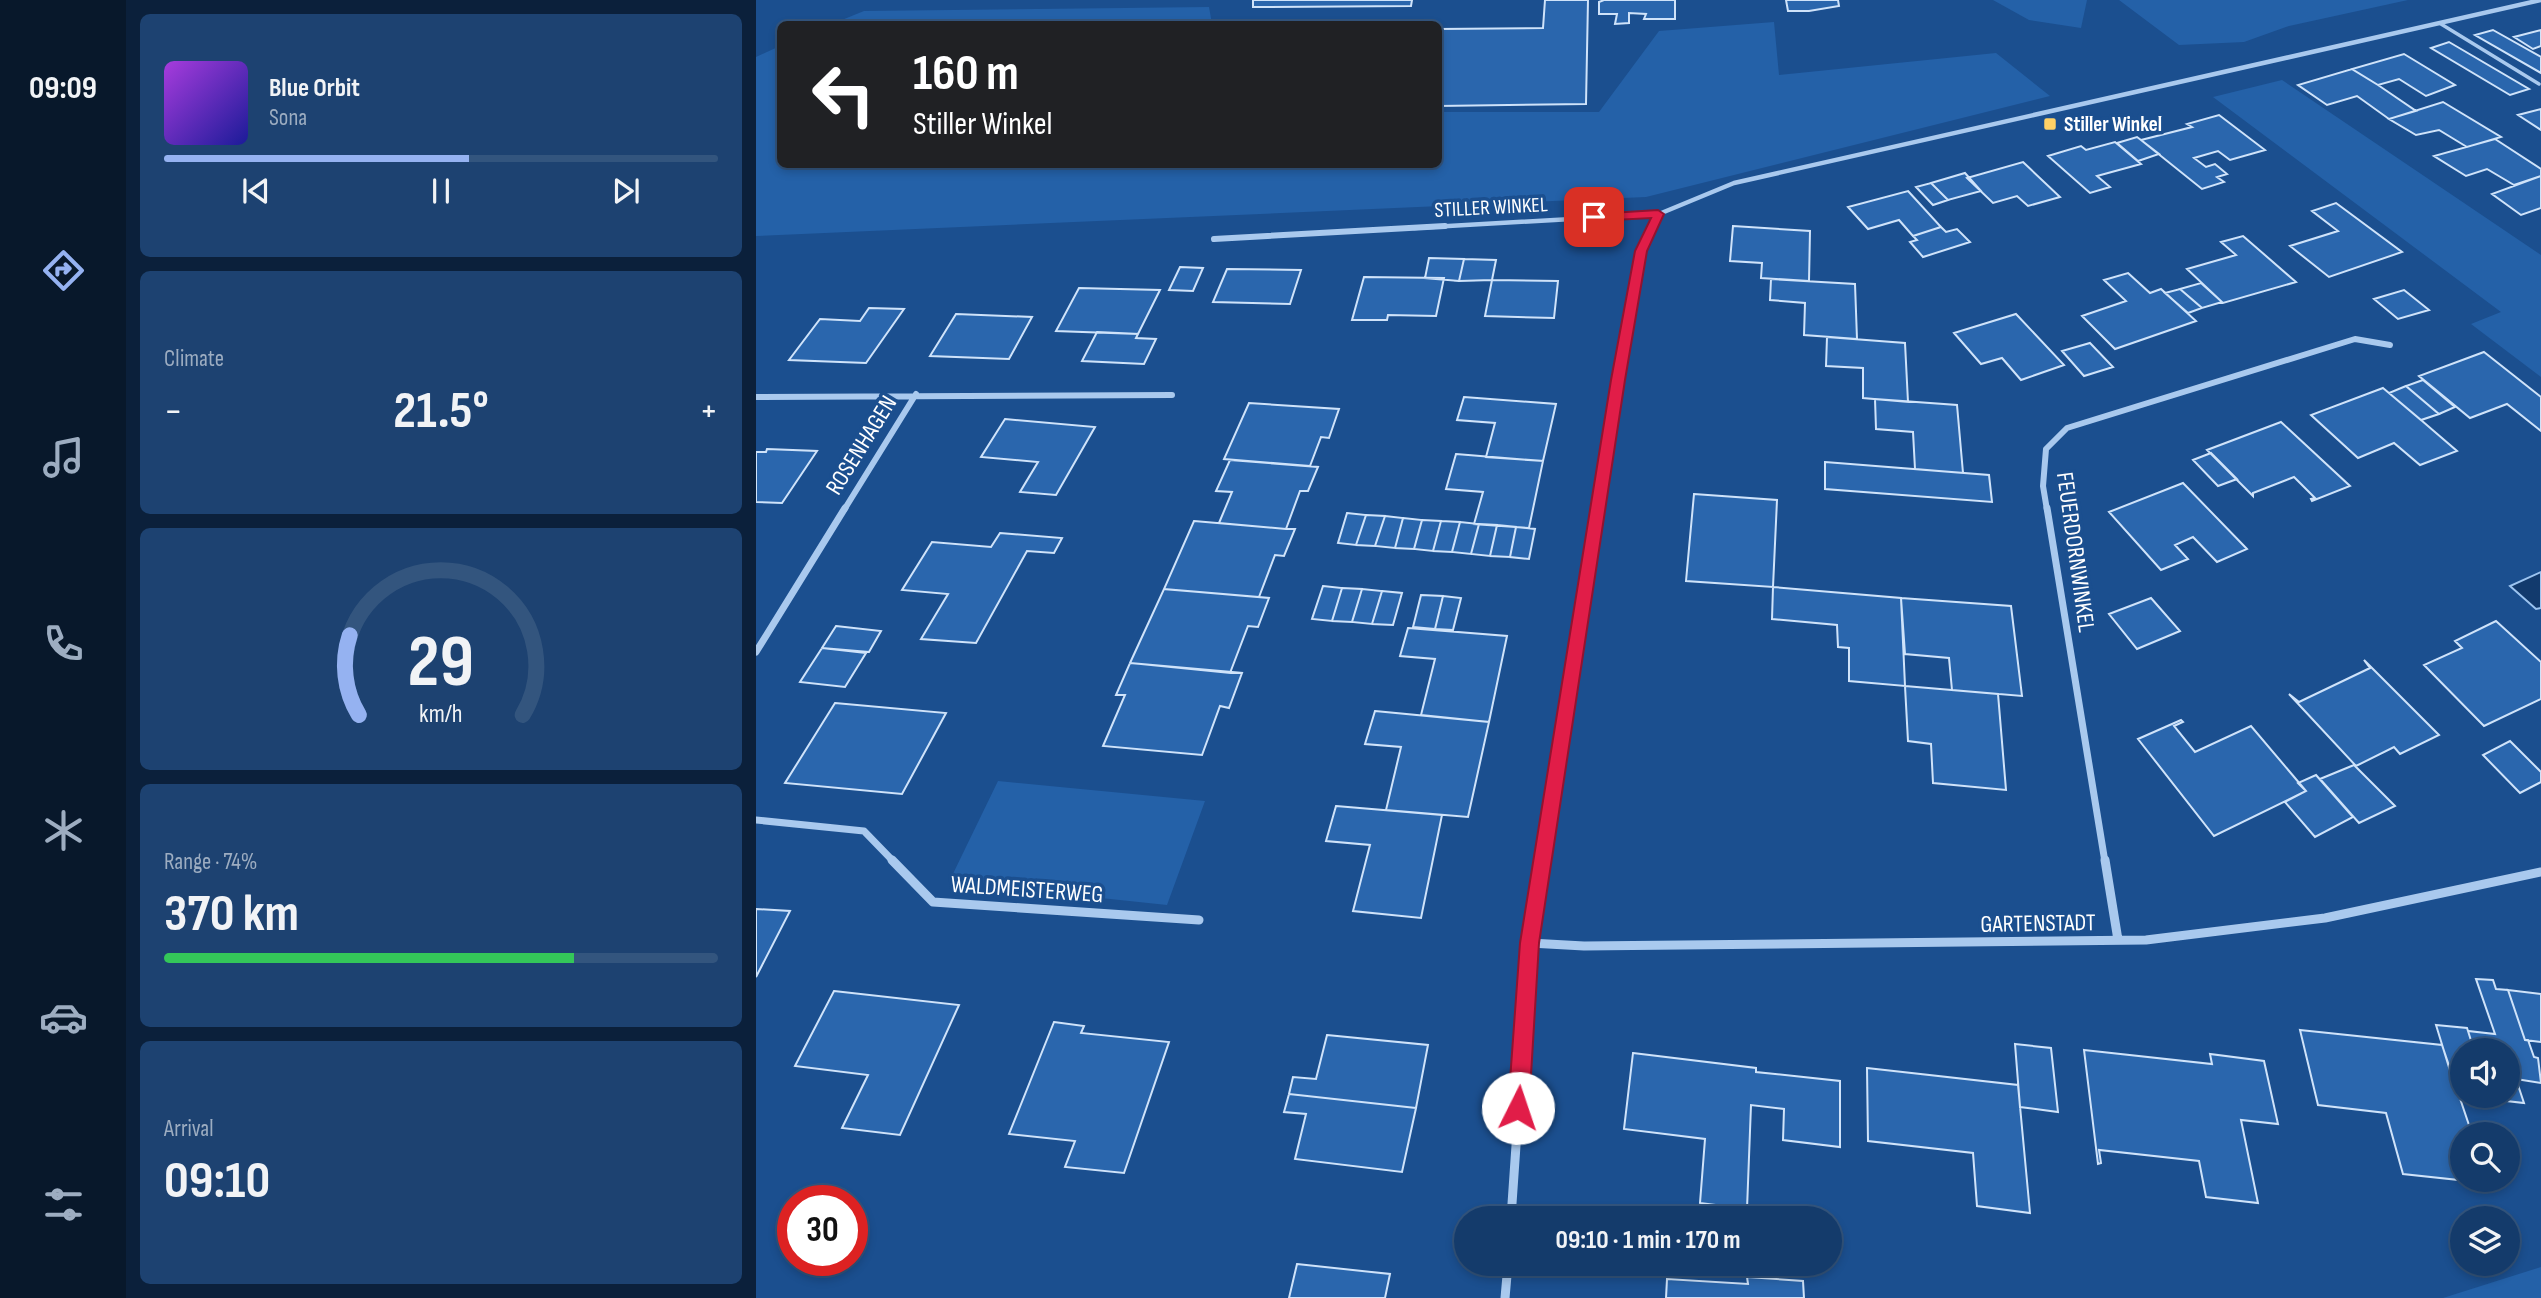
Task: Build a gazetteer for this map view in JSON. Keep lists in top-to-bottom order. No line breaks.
{"streets":{"street":["STILLER WINKEL","ROSENHAGEN","FEUERDORNWINKEL","WALDMEISTERWEG","GARTENSTADT"]},"crossings":[["FEUERDORNWINKEL","GARTENSTADT"]],"places":{"transit":["Stiller Winkel"]},"page":{"tabs":"09:09","turn":["160 m","Stiller Winkel"],"song":["Blue Orbit","Sona"],"tile":["Climate",["Range · 74%","370 km"],["Arrival","09:10"]],"heat":["−","21.5°","+"],"limit":"30","trip":"09:10 · 1 min · 170 m","gauge":["29","km/h"]}}
